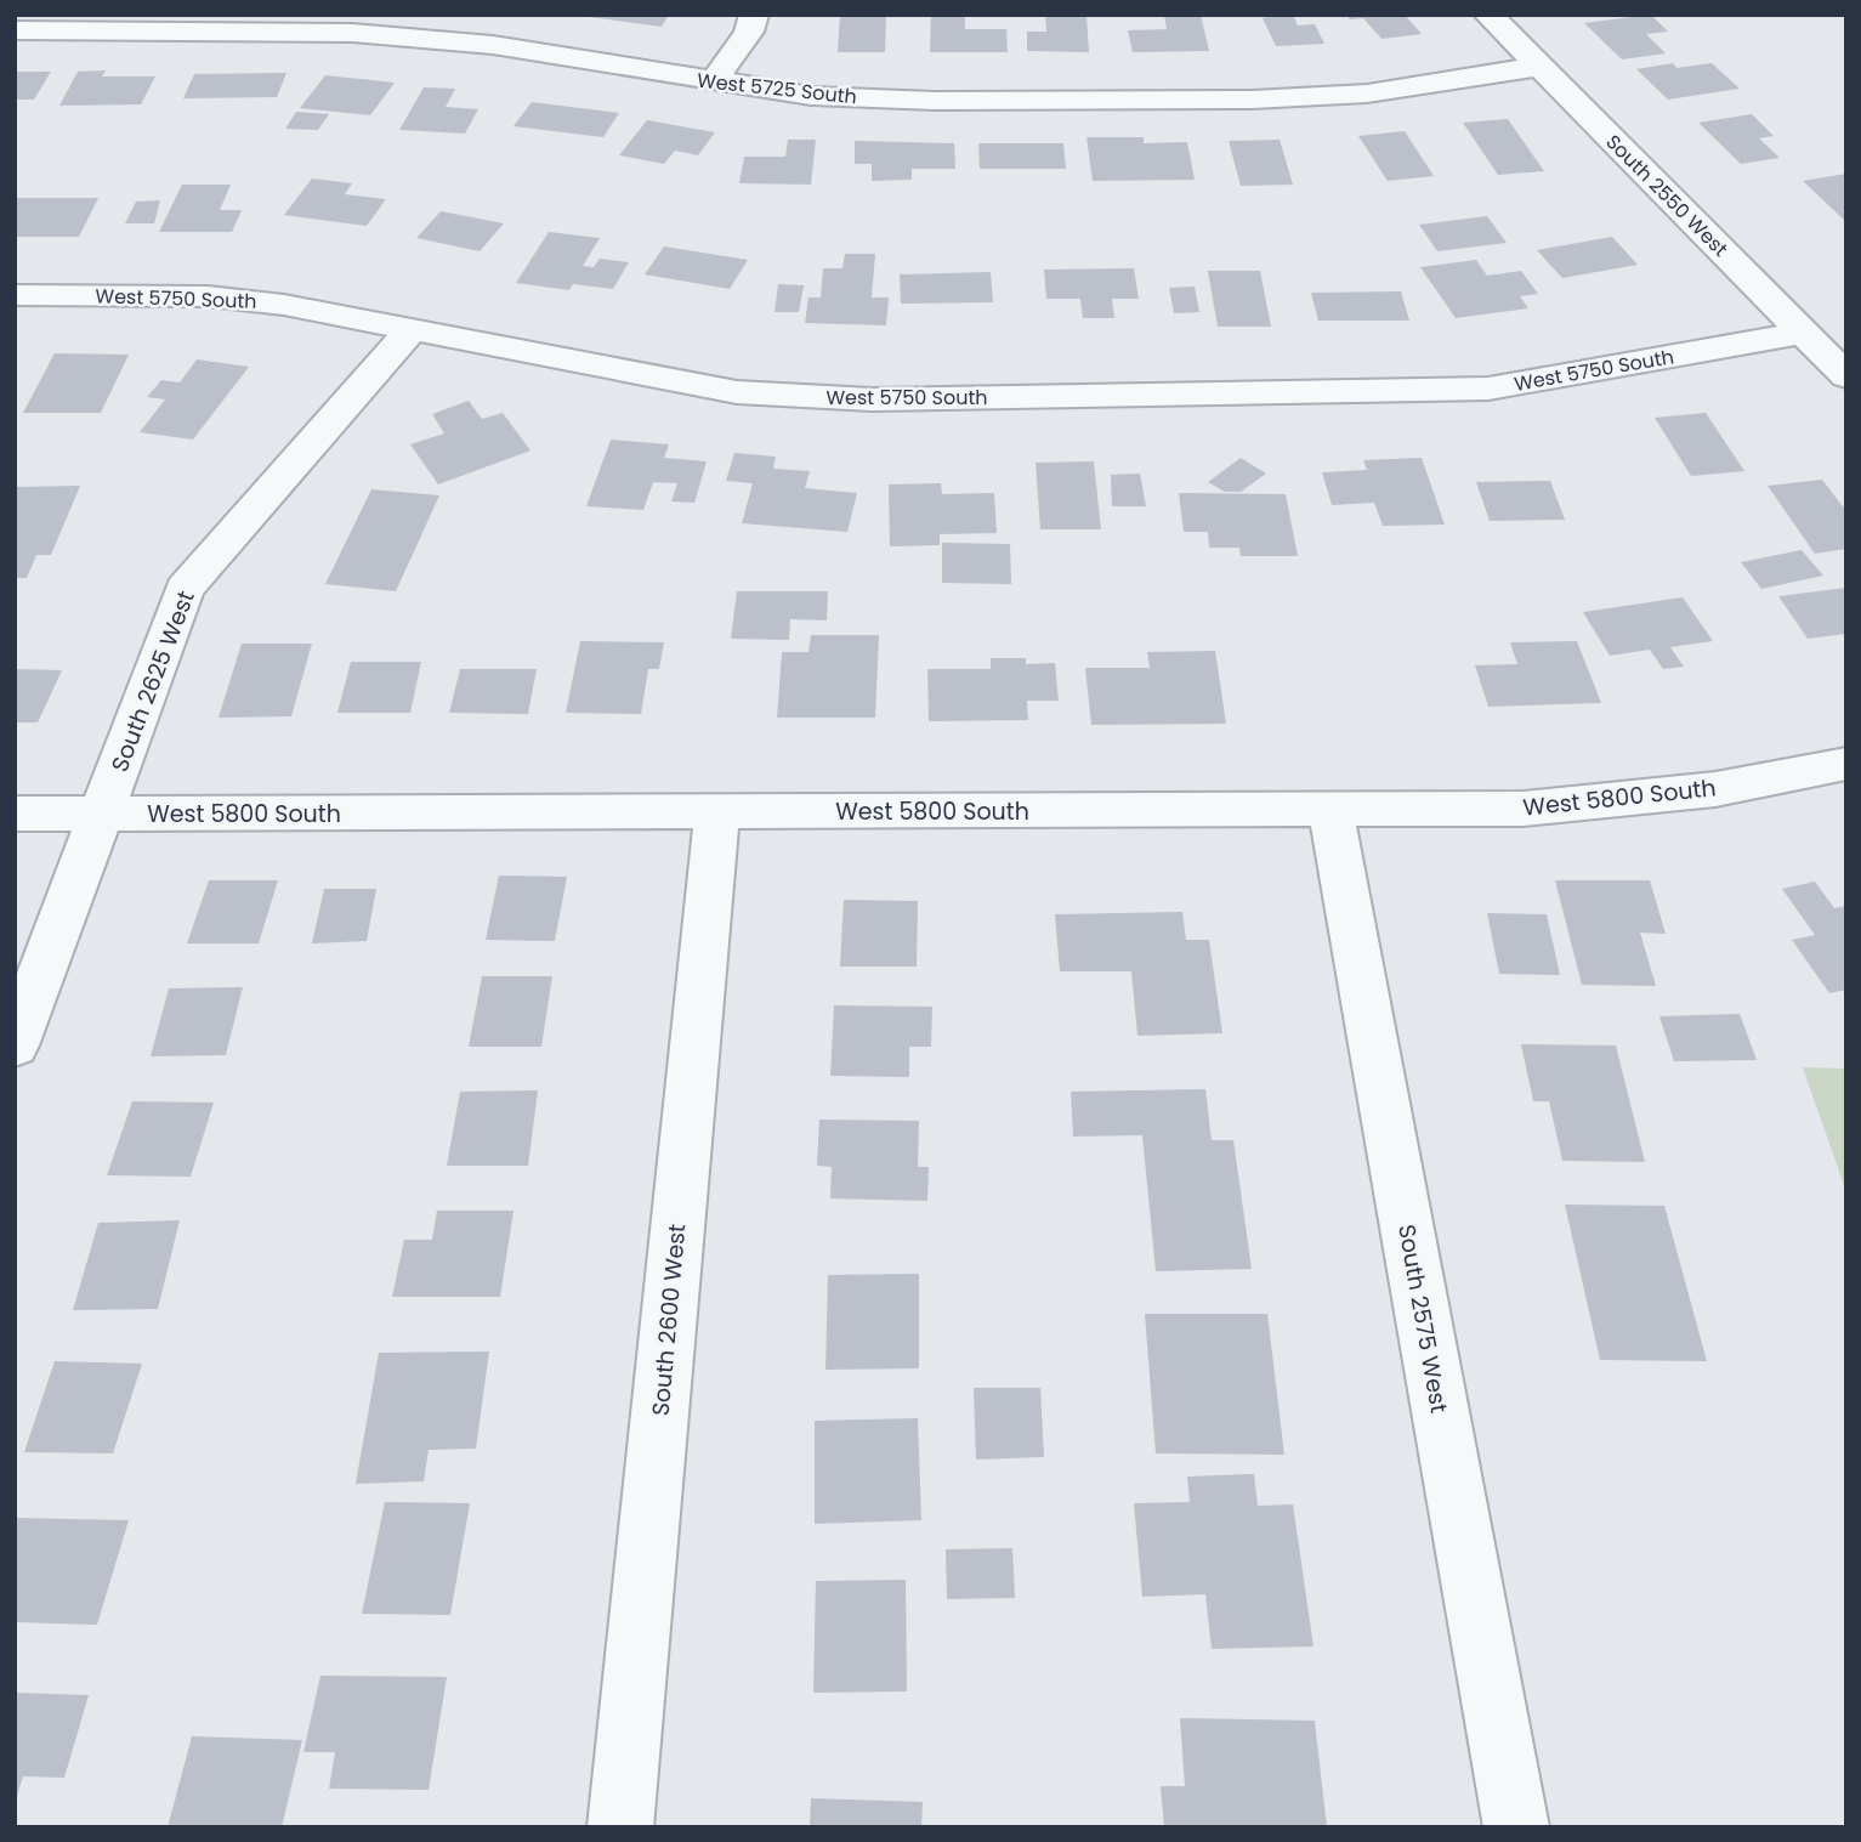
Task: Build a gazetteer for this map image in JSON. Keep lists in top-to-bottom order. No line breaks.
{"streets":{"street":["West 5725 South","South 2550 West","West 5750 South","South 2625 West","West 5800 South","South 2575 West","South 2600 West"]},"crossings":[["West 5725 South","South 2550 West"],["South 2550 West","West 5750 South"],["West 5750 South","South 2625 West"],["South 2625 West","West 5800 South"],["West 5800 South","South 2575 West"],["West 5800 South","South 2600 West"]]}
